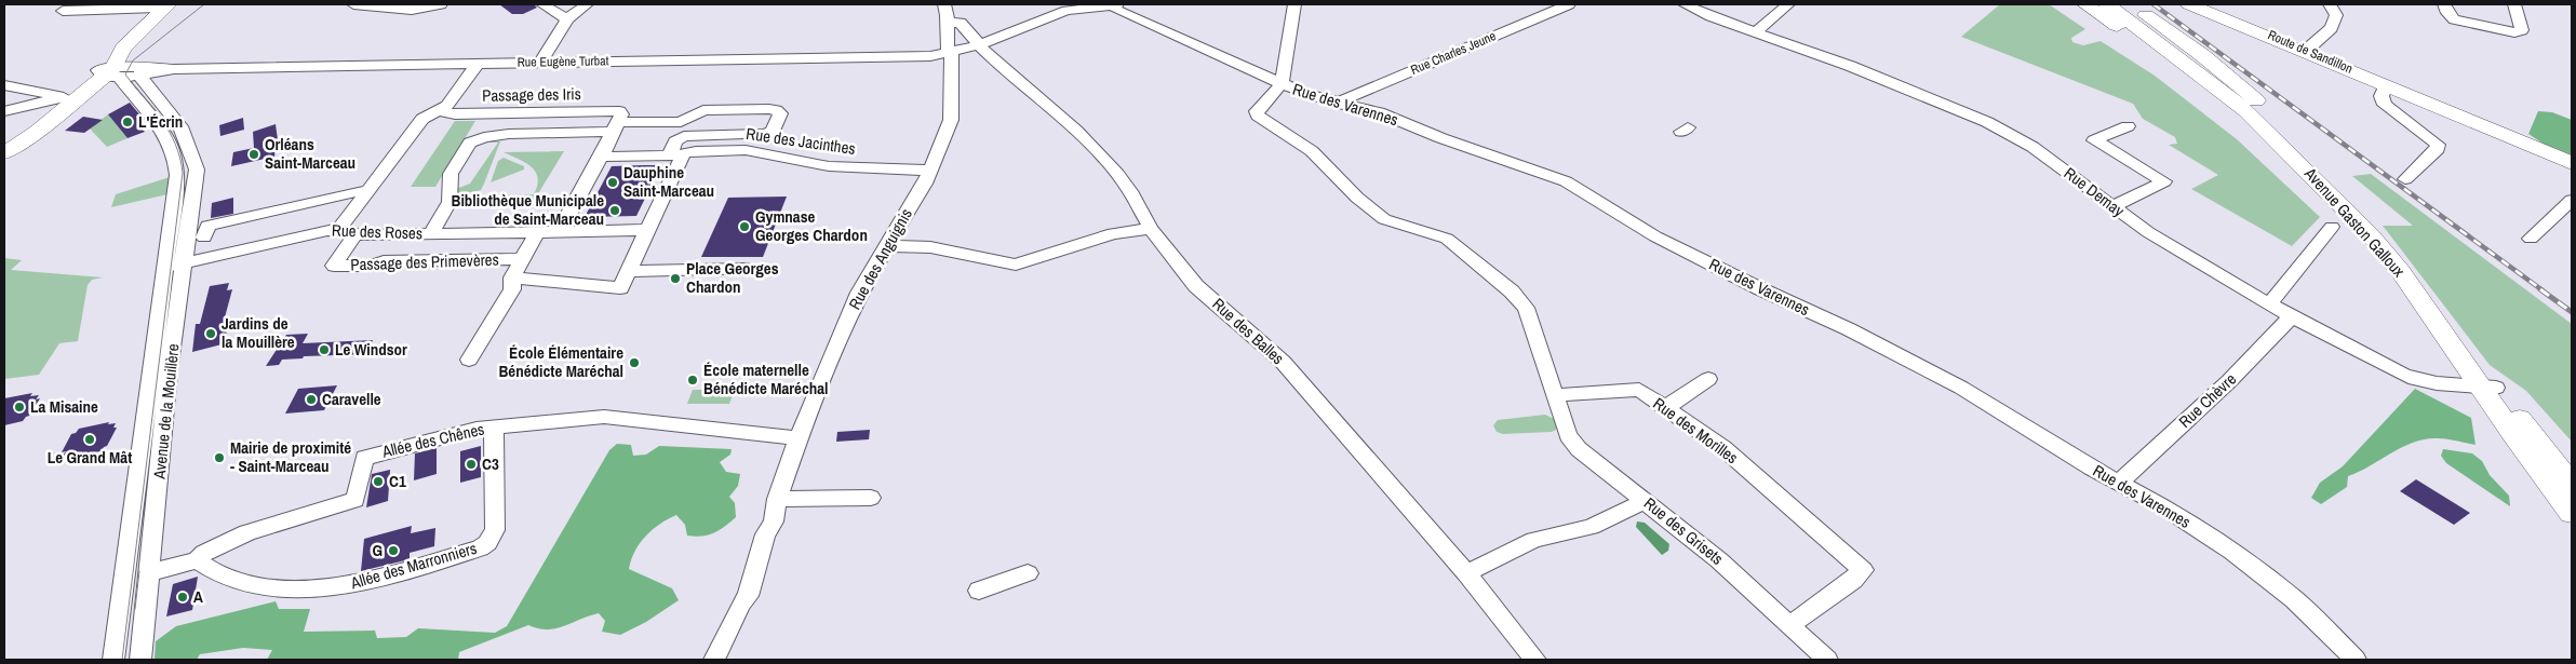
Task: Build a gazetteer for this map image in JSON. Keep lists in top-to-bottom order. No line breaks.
{"streets":{"main road":["Route de Sandillon","Avenue Gaston Galloux"],"street":["Rue Charles Jeune","Rue Eugène Turbat","Passage des Iris","Rue des Varennes","Rue des Jacinthes","Rue Demay","Rue des Roses","Rue des Anguignis","Passage des Primevères","Rue des Balles","Rue Chèvre","Avenue de la Mouillère","Rue des Morilles","Allée des Chênes","Rue des Grisets","Allée des Marronniers"]},"crossings":[["Rue Charles Jeune","Rue des Varennes"],["Rue Eugène Turbat","Rue des Anguignis"],["Rue Eugène Turbat","Avenue de la Mouillère"],["Rue des Varennes","Rue Chèvre"],["Rue des Varennes","Rue des Grisets"],["Rue des Jacinthes","Rue des Anguignis"],["Rue Demay","Avenue Gaston Galloux"],["Rue Demay","Rue Chèvre"],["Rue des Roses","Passage des Primevères"],["Rue des Roses","Avenue de la Mouillère"],["Rue des Anguignis","Rue des Balles"],["Rue des Anguignis","Allée des Chênes"],["Avenue de la Mouillère","Allée des Chênes"],["Rue des Morilles","Rue des Grisets"],["Allée des Chênes","Allée des Marronniers"]],"places":["L'Écrin","Orléans Saint-Marceau","Dauphine Saint-Marceau","Bibliothèque Municipale de Saint-Marceau","Gymnase Georges Chardon","Place Georges Chardon","Jardins de la Mouillère","Le Windsor","École Élémentaire Bénédicte Maréchal","École maternelle Bénédicte Maréchal","Caravelle","La Misaine","Le Grand Mât","Mairie de proximité - Saint-Marceau","C3","C1","G","A"]}
